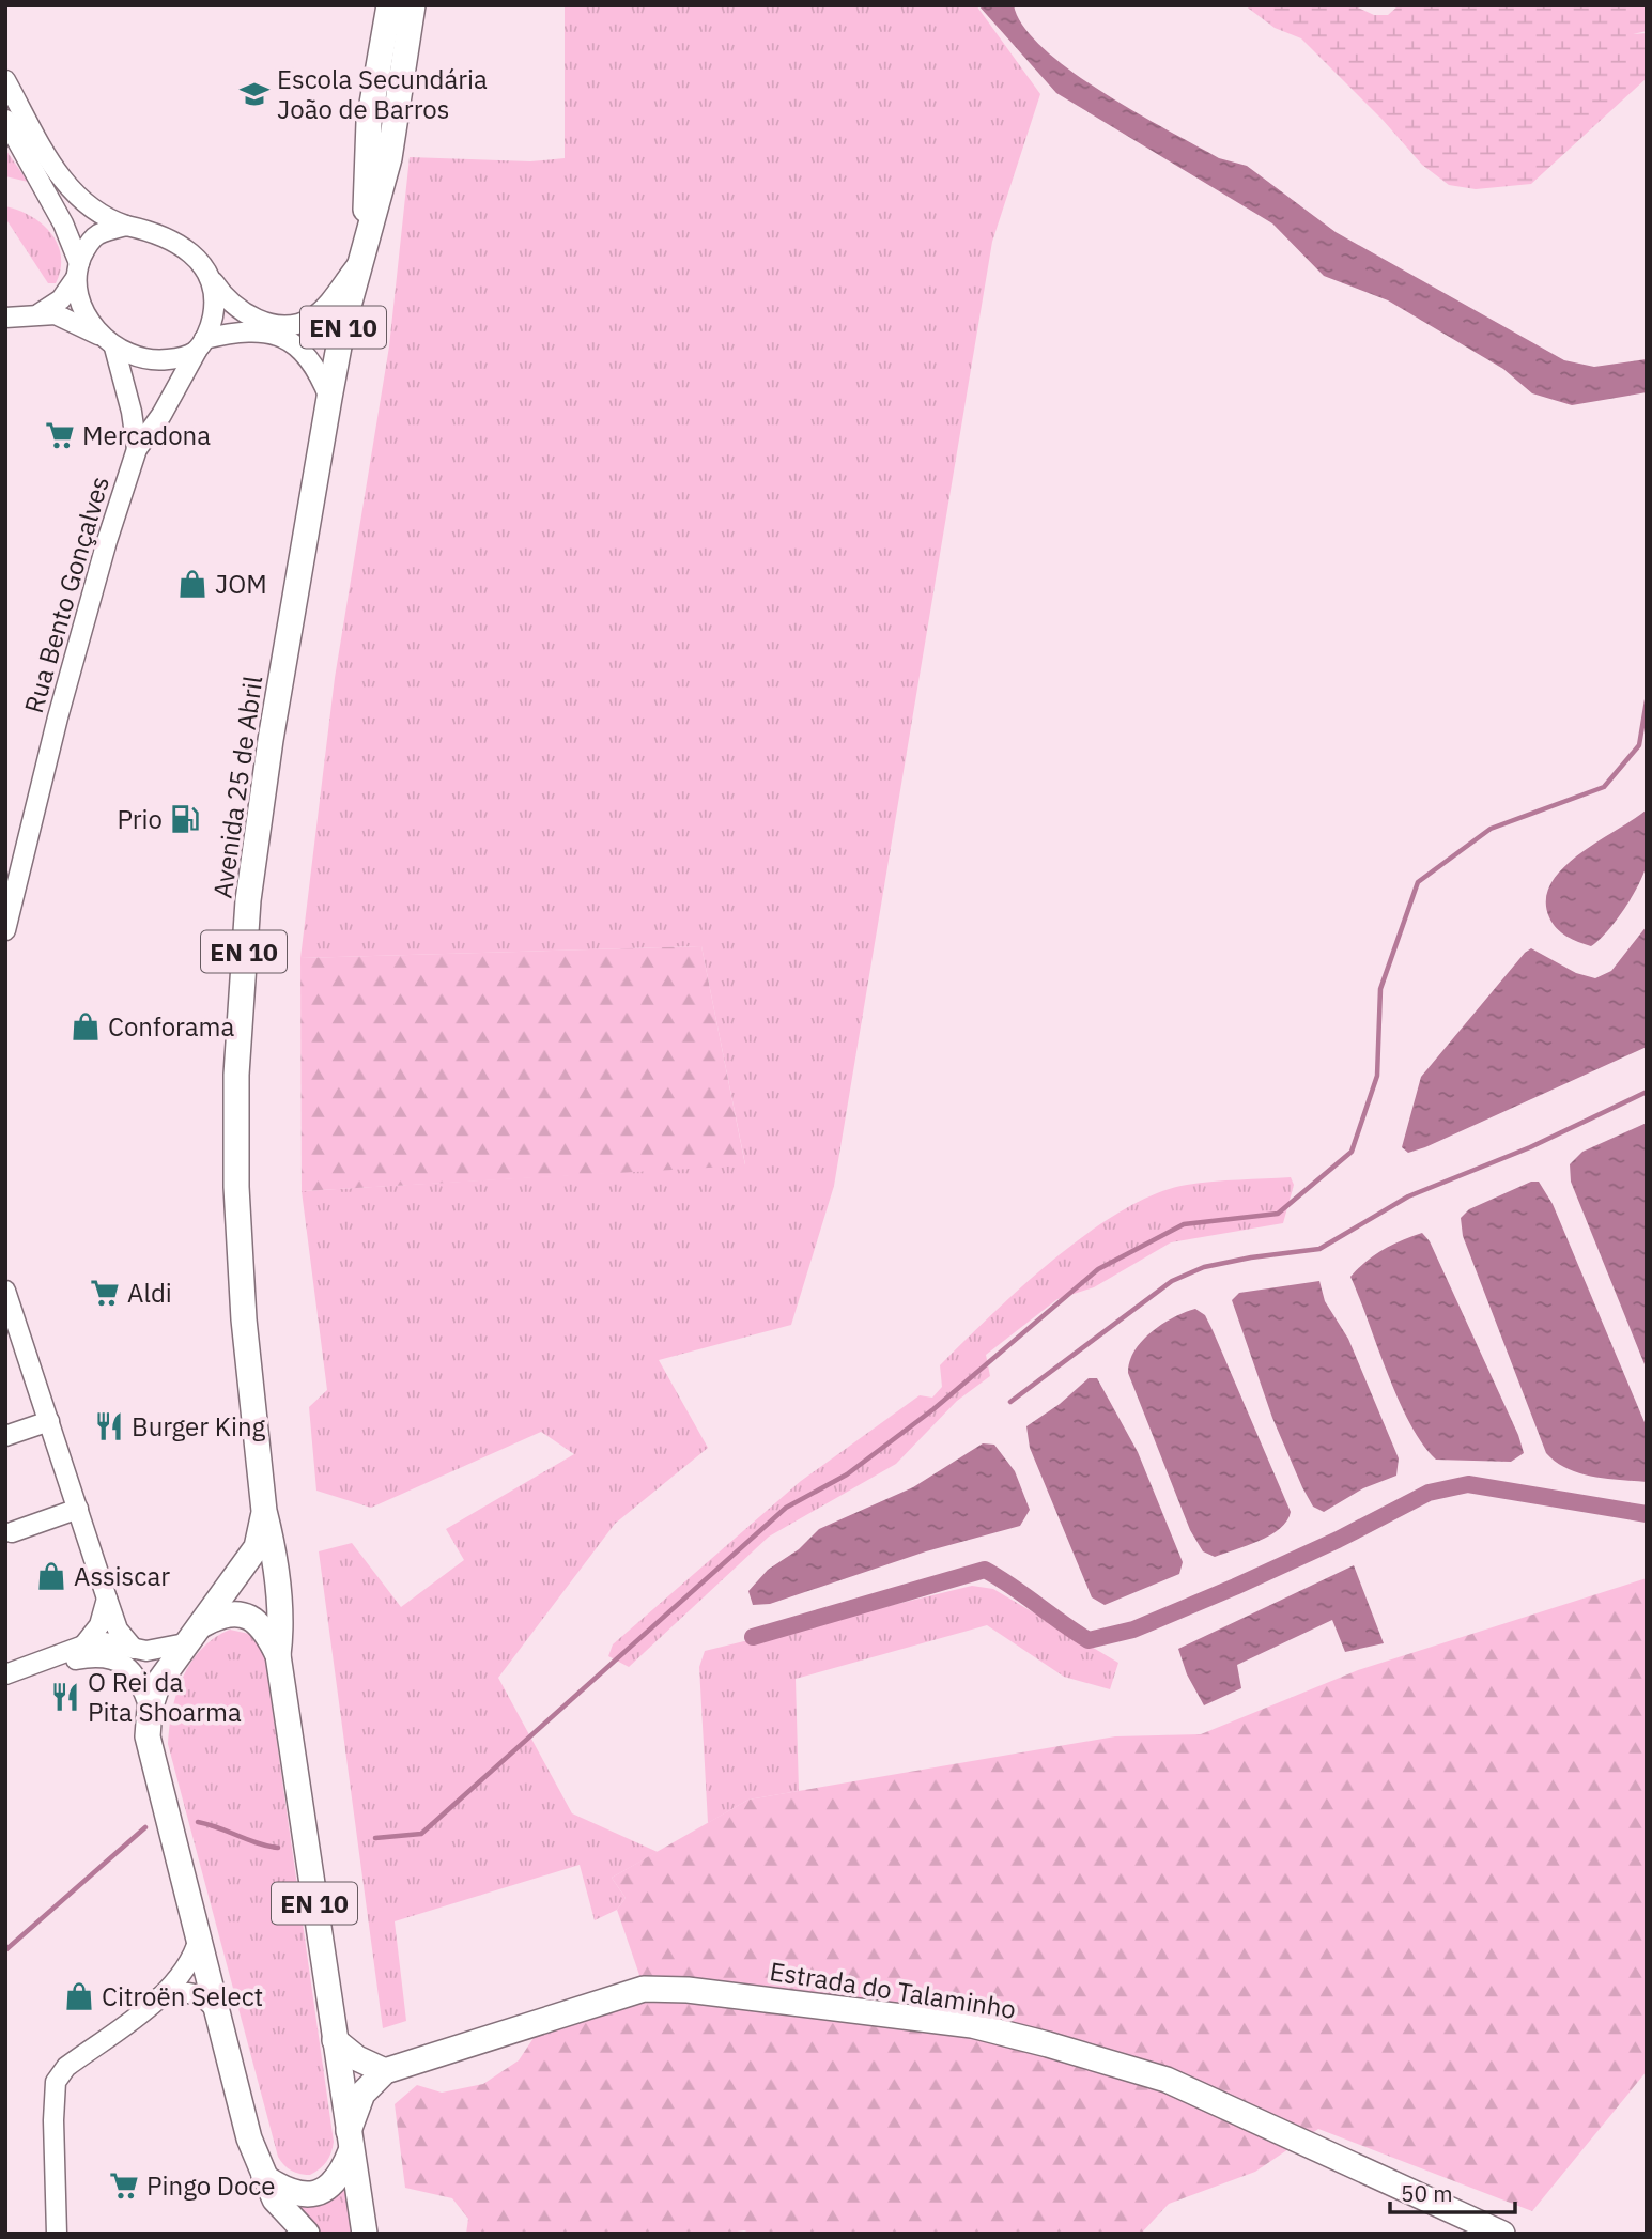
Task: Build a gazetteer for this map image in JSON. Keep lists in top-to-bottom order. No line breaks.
{"streets":{"main road":["EN 10","Avenida 25 de Abril","Estrada do Talaminho"],"street":["Rua Bento Gonçalves"]},"places":{"school or university":["Escola Secundária João de Barros"],"supermarket":["Mercadona","Aldi","Pingo Doce"],"shop":["JOM","Conforama","Assiscar","Citroën Select"],"fuel station":["Prio"],"restaurant":["Burger King","O Rei da Pita Shoarma"]},"scale_bar":"50 m"}
